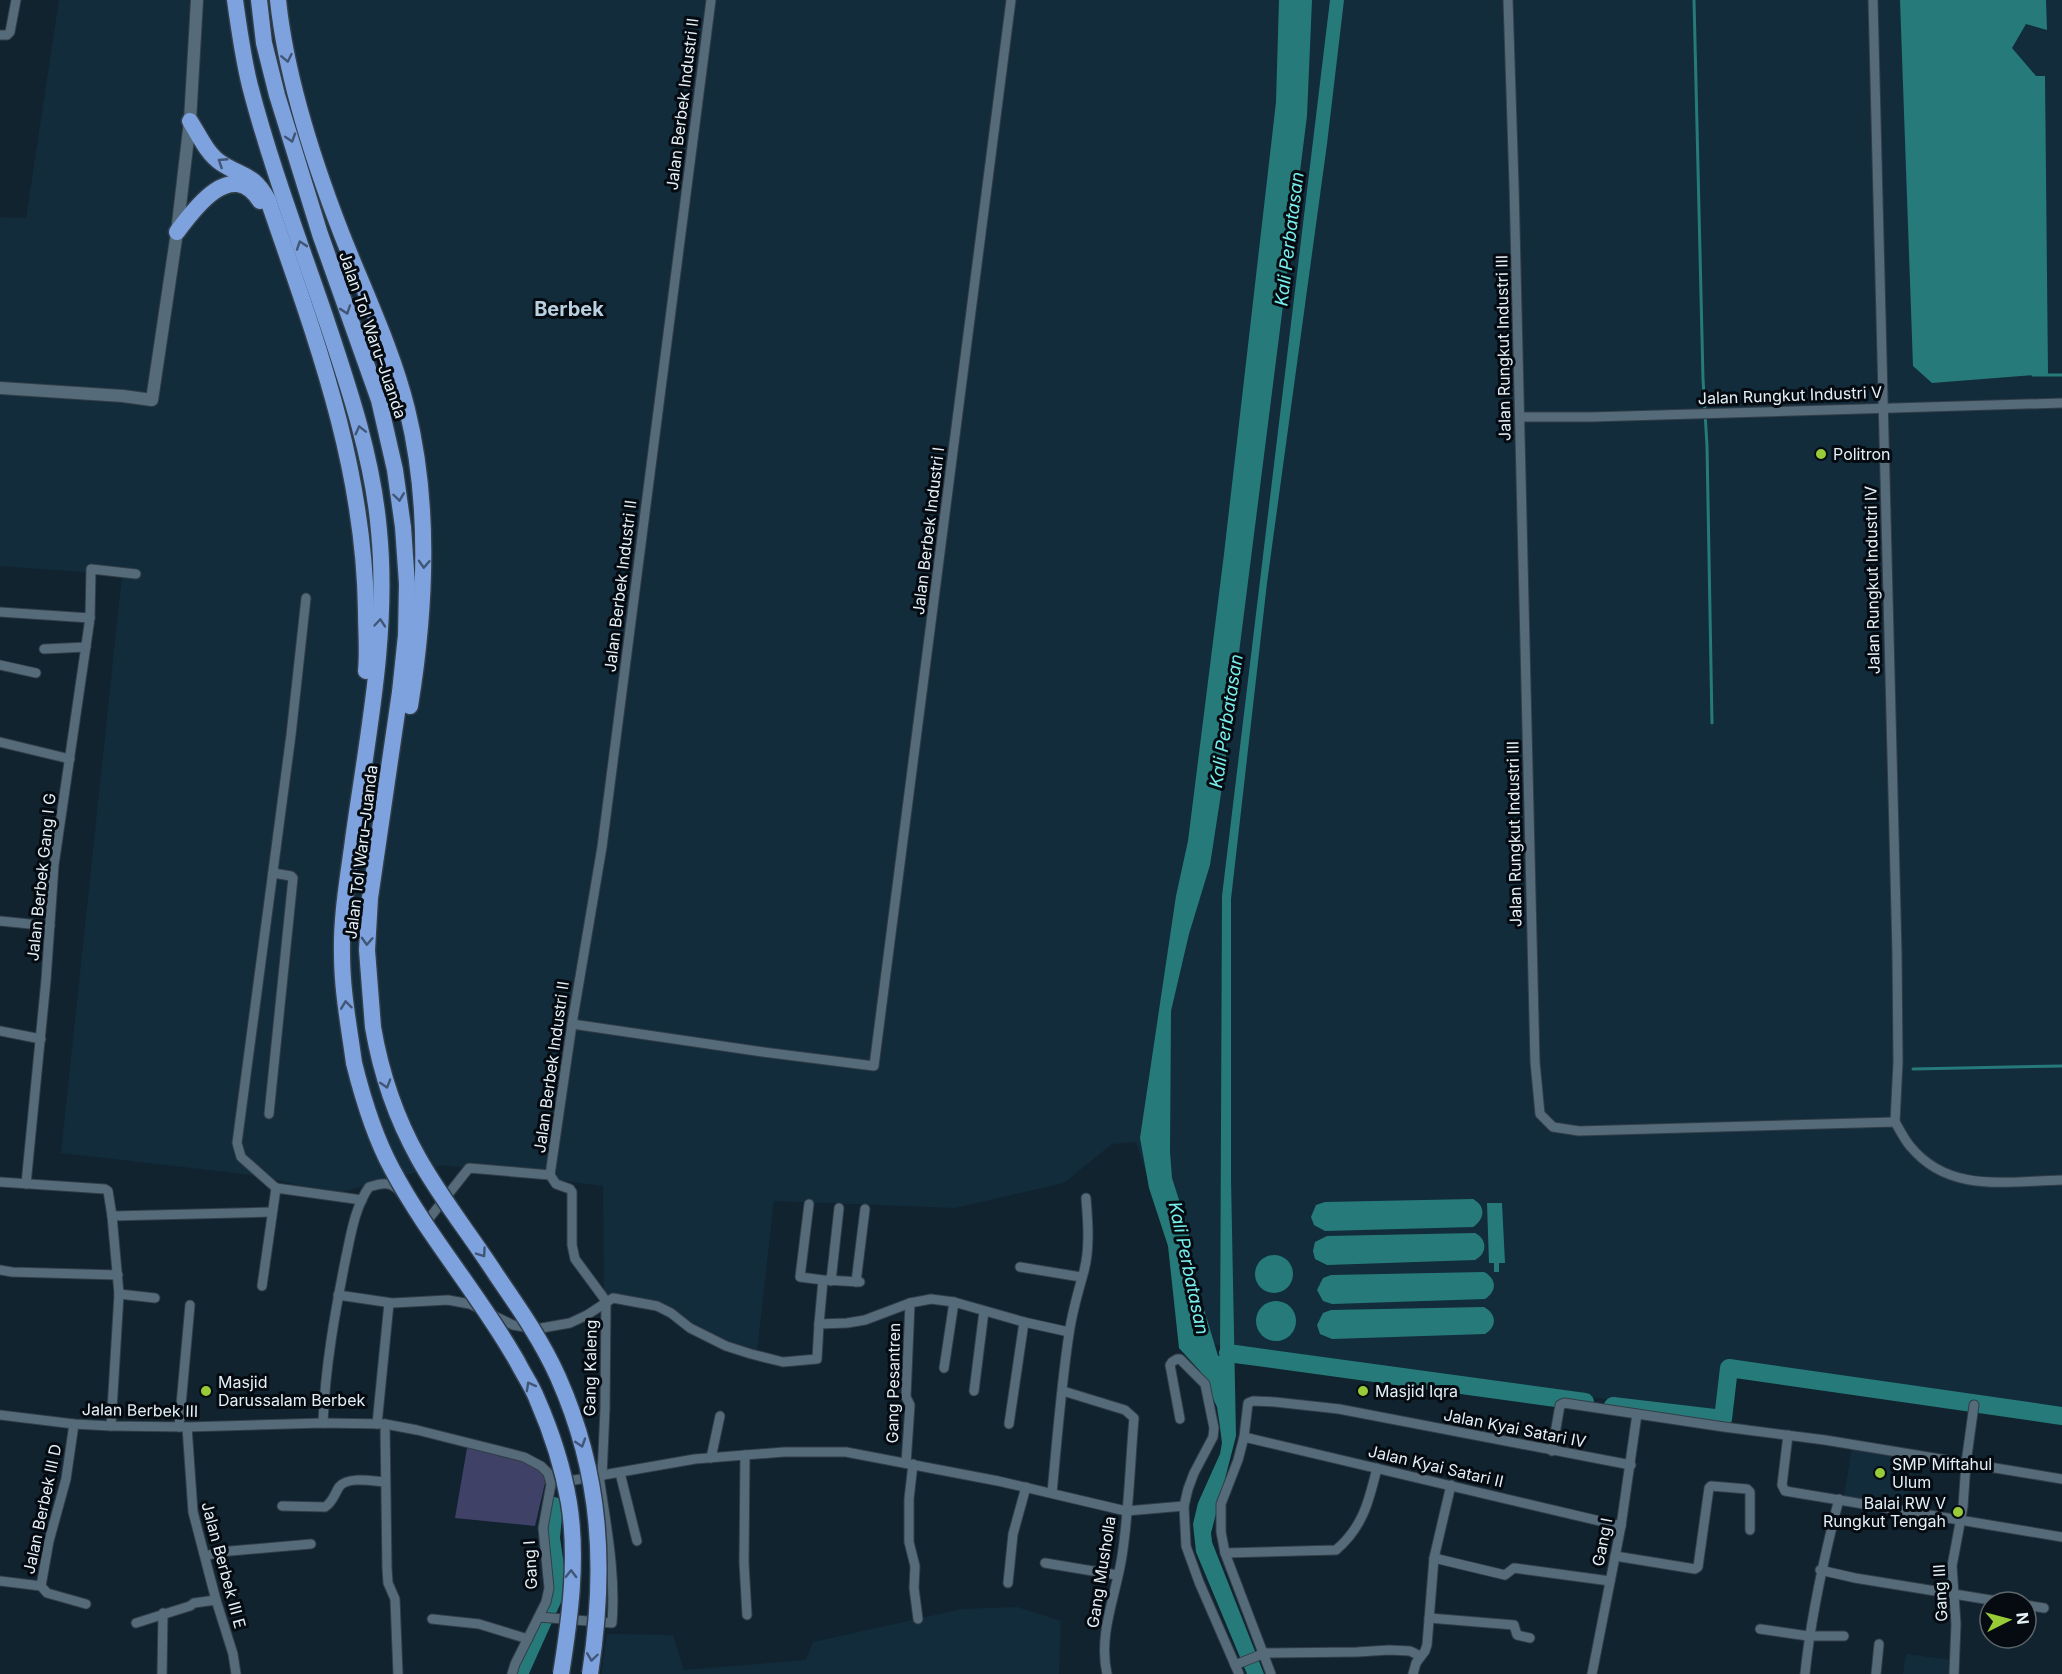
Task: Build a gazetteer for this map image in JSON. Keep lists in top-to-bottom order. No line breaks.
{"streets":{"highway":["Jalan Tol Waru–Juanda"],"street":["Jalan Berbek Industri II","Jalan Rungkut Industri III","Jalan Rungkut Industri V","Jalan Berbek Industri I","Jalan Rungkut Industri IV","Jalan Berbek Gang I G","Gang Kaleng","Gang Pesantren","Jalan Berbek III","Jalan Kyai Satari IV","Jalan Kyai Satari II","Jalan Berbek III D","Gang I","Jalan Berbek III E","Gang Musholla","Gang III"]},"crossings":[["Jalan Berbek Industri II","Jalan Berbek Industri I"],["Jalan Berbek Industri II","Gang Kaleng"],["Jalan Rungkut Industri III","Jalan Rungkut Industri V"],["Jalan Rungkut Industri III","Jalan Rungkut Industri IV"],["Jalan Rungkut Industri V","Jalan Rungkut Industri IV"],["Gang Kaleng","Gang I"],["Jalan Berbek III","Jalan Berbek III D"],["Jalan Berbek III","Gang I"],["Jalan Berbek III","Jalan Berbek III E"],["Jalan Kyai Satari IV","Jalan Kyai Satari II"],["Jalan Kyai Satari IV","Gang I"],["Jalan Kyai Satari II","Gang I"]],"districts":["Berbek"],"water":["Kali Perbatasan"],"places":["Politron","Masjid Darussalam Berbek","Masjid Iqra","SMP Miftahul Ulum","Balai RW V Rungkut Tengah"],"north":"right"}
